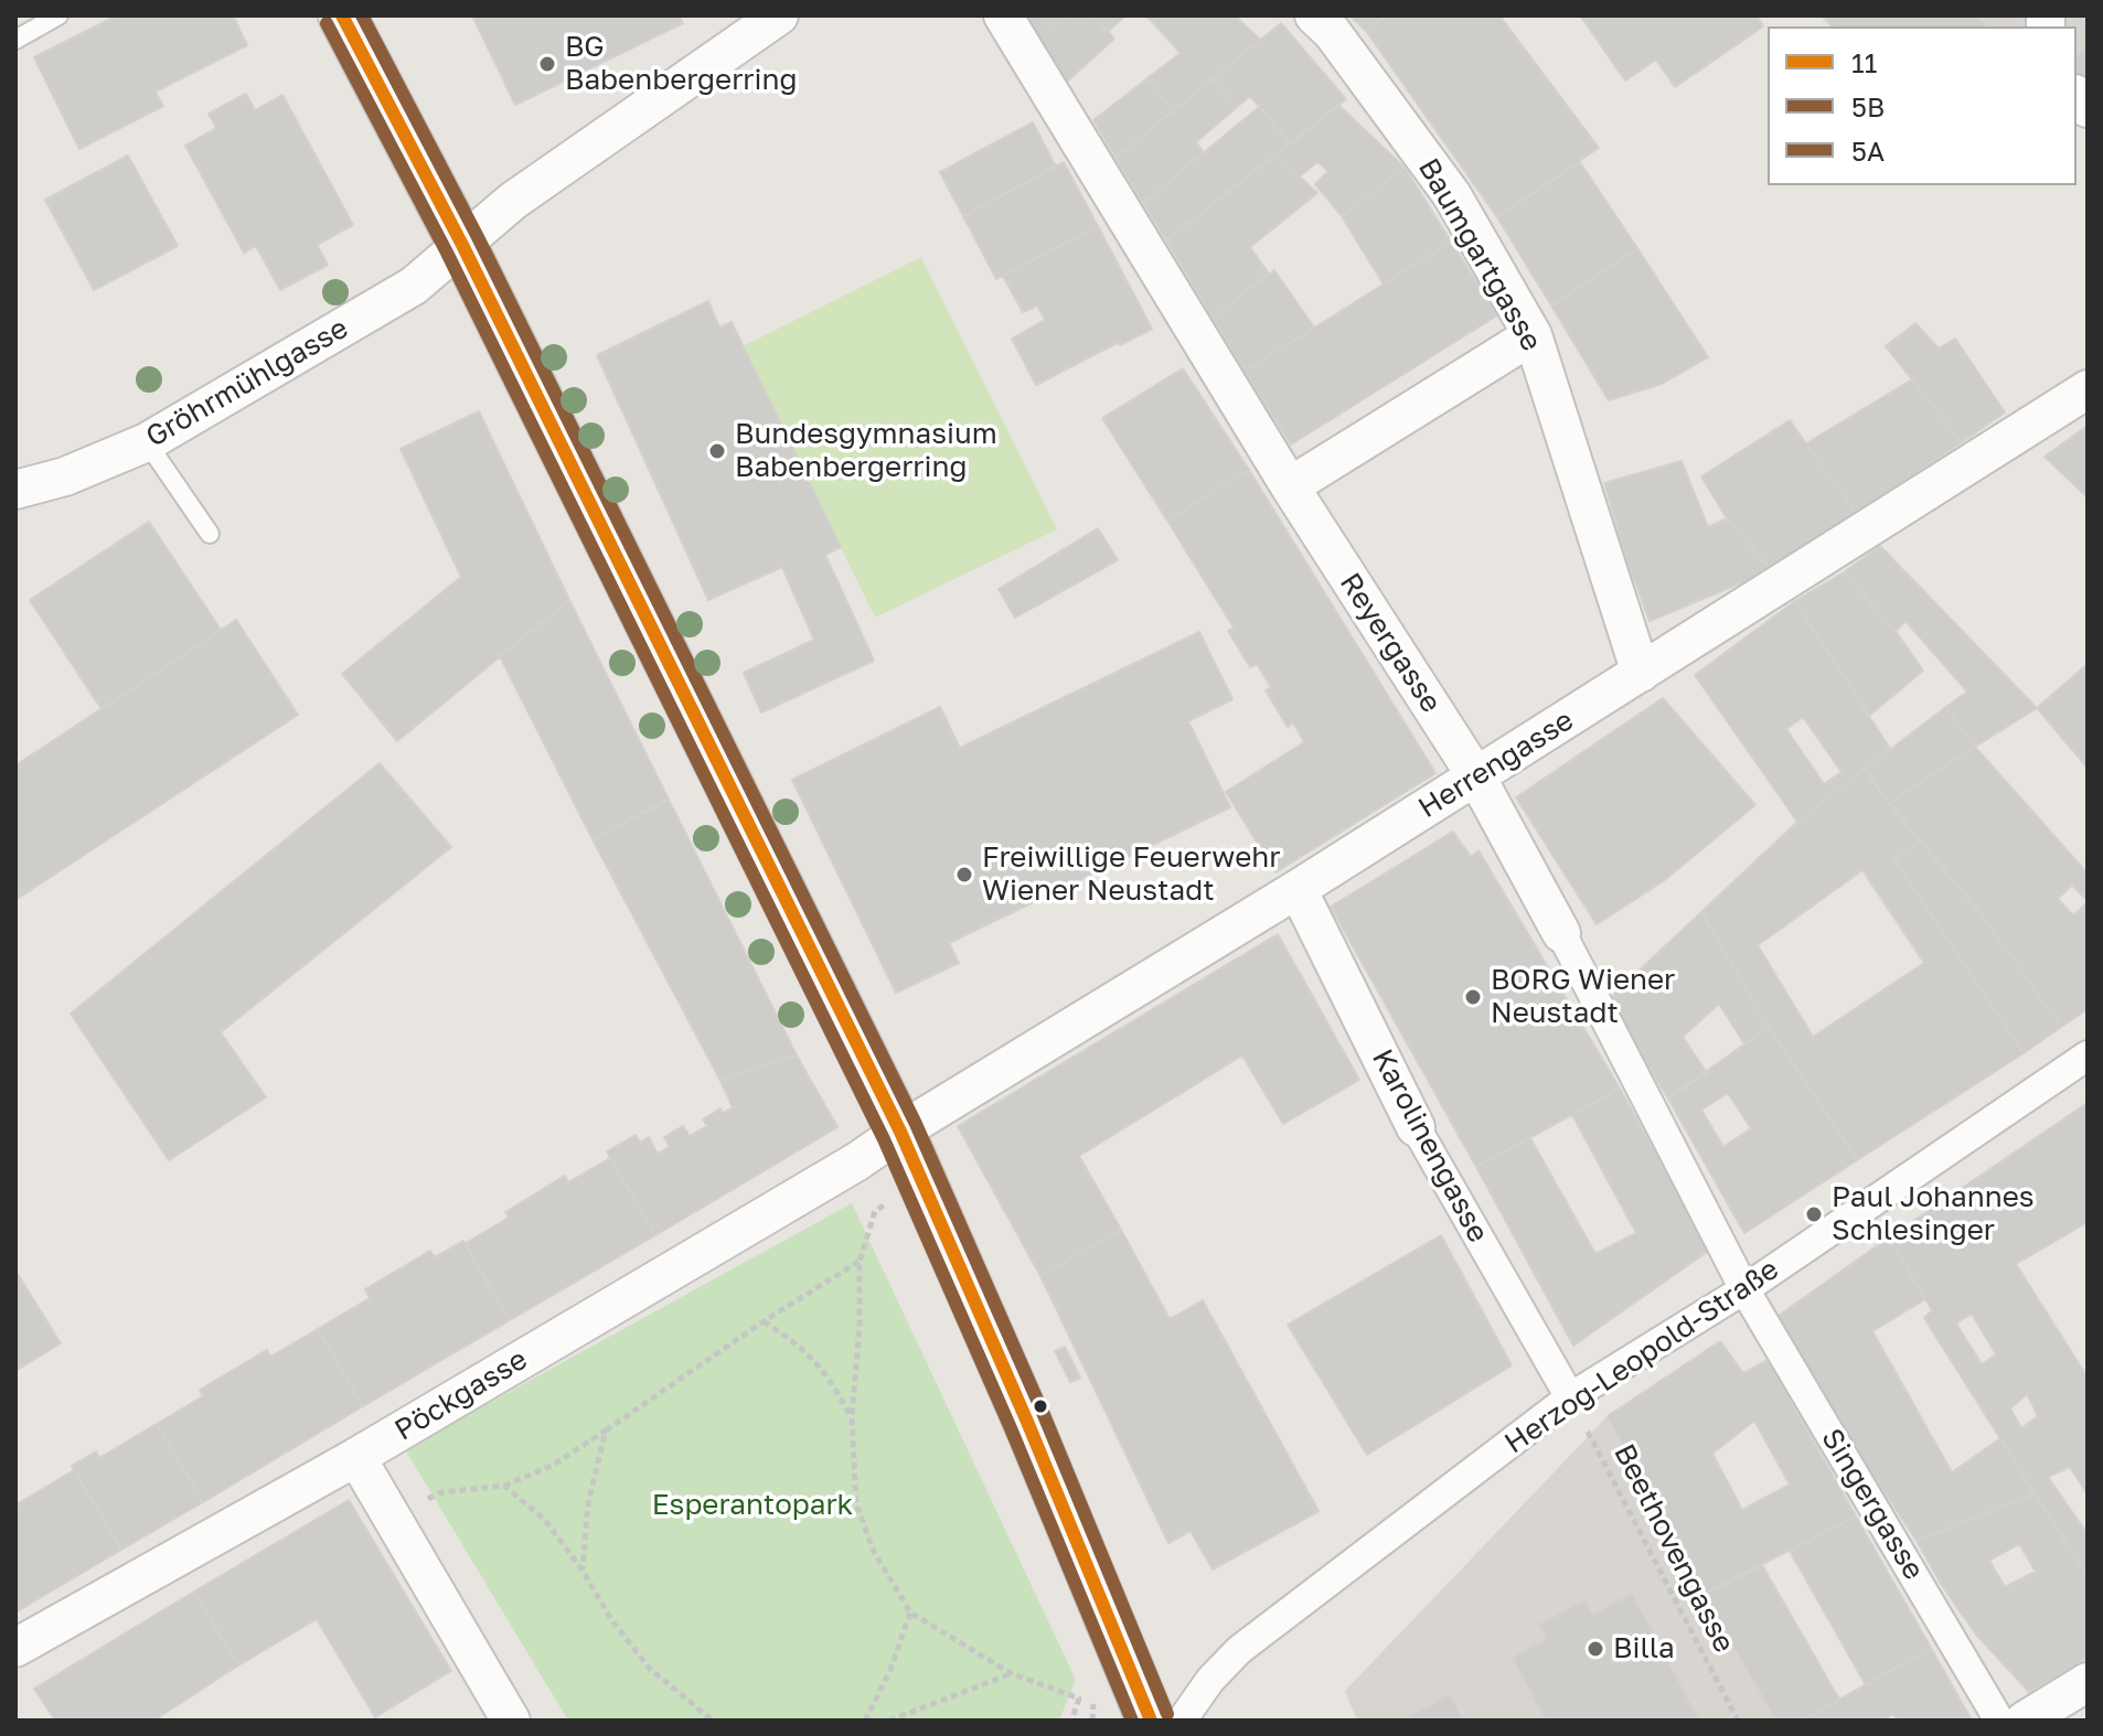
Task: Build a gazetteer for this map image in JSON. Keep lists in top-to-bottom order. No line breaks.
{"streets":{"street":["Baumgartgasse","Gröhrmühlgasse","Reyergasse","Herrengasse","Karolinengasse","Herzog-Leopold-Straße","Pöckgasse","Singergasse"],"path":["Beethovengasse"]},"crossings":[["Baumgartgasse","Herrengasse"],["Reyergasse","Herrengasse"],["Reyergasse","Herzog-Leopold-Straße"],["Reyergasse","Singergasse"],["Herrengasse","Karolinengasse"],["Herrengasse","Pöckgasse"],["Karolinengasse","Herzog-Leopold-Straße"],["Karolinengasse","Beethovengasse"],["Herzog-Leopold-Straße","Singergasse"],["Herzog-Leopold-Straße","Beethovengasse"]],"parks":["Esperantopark"],"places":["BG Babenbergerring","Bundesgymnasium Babenbergerring","Freiwillige Feuerwehr Wiener Neustadt","BORG Wiener Neustadt","Paul Johannes Schlesinger","Billa"],"lines":["transit line 11","transit line 5A","transit line 5B"],"legend":["11","5B","5A"]}
